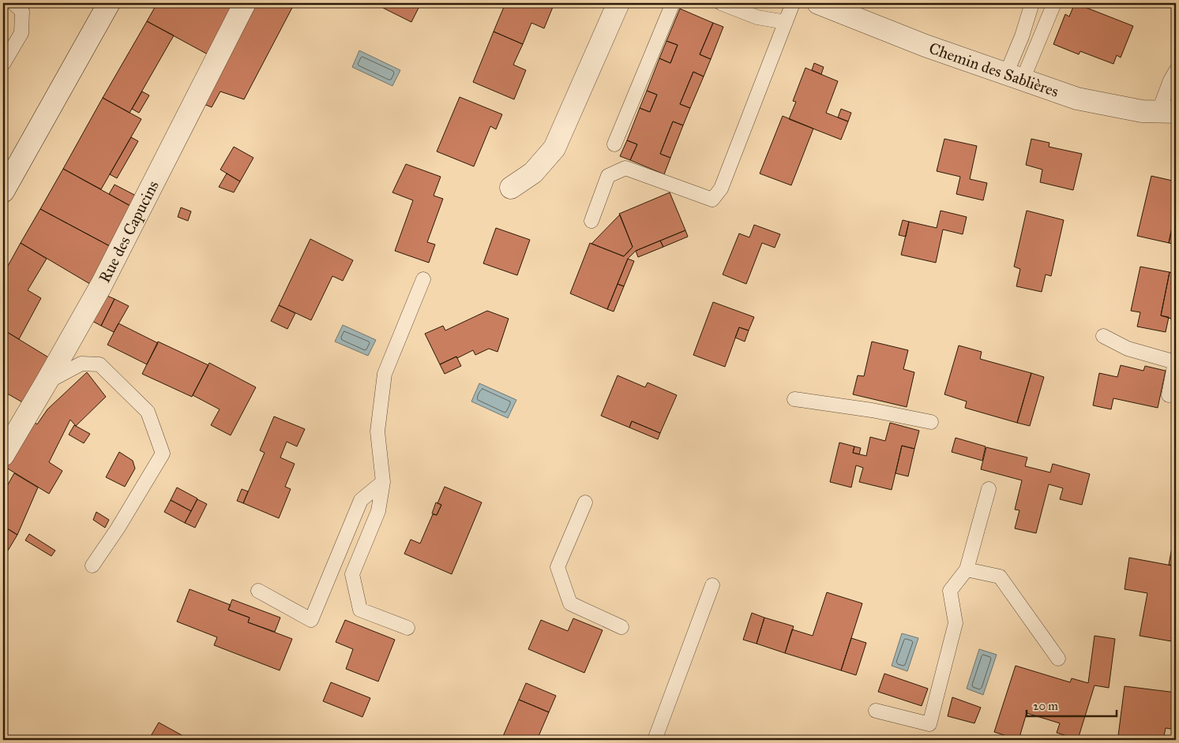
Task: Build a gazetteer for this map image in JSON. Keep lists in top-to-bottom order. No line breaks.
{"streets":{"street":["Chemin des Sablières","Rue des Capucins"]},"scale_bar":"20 m"}
